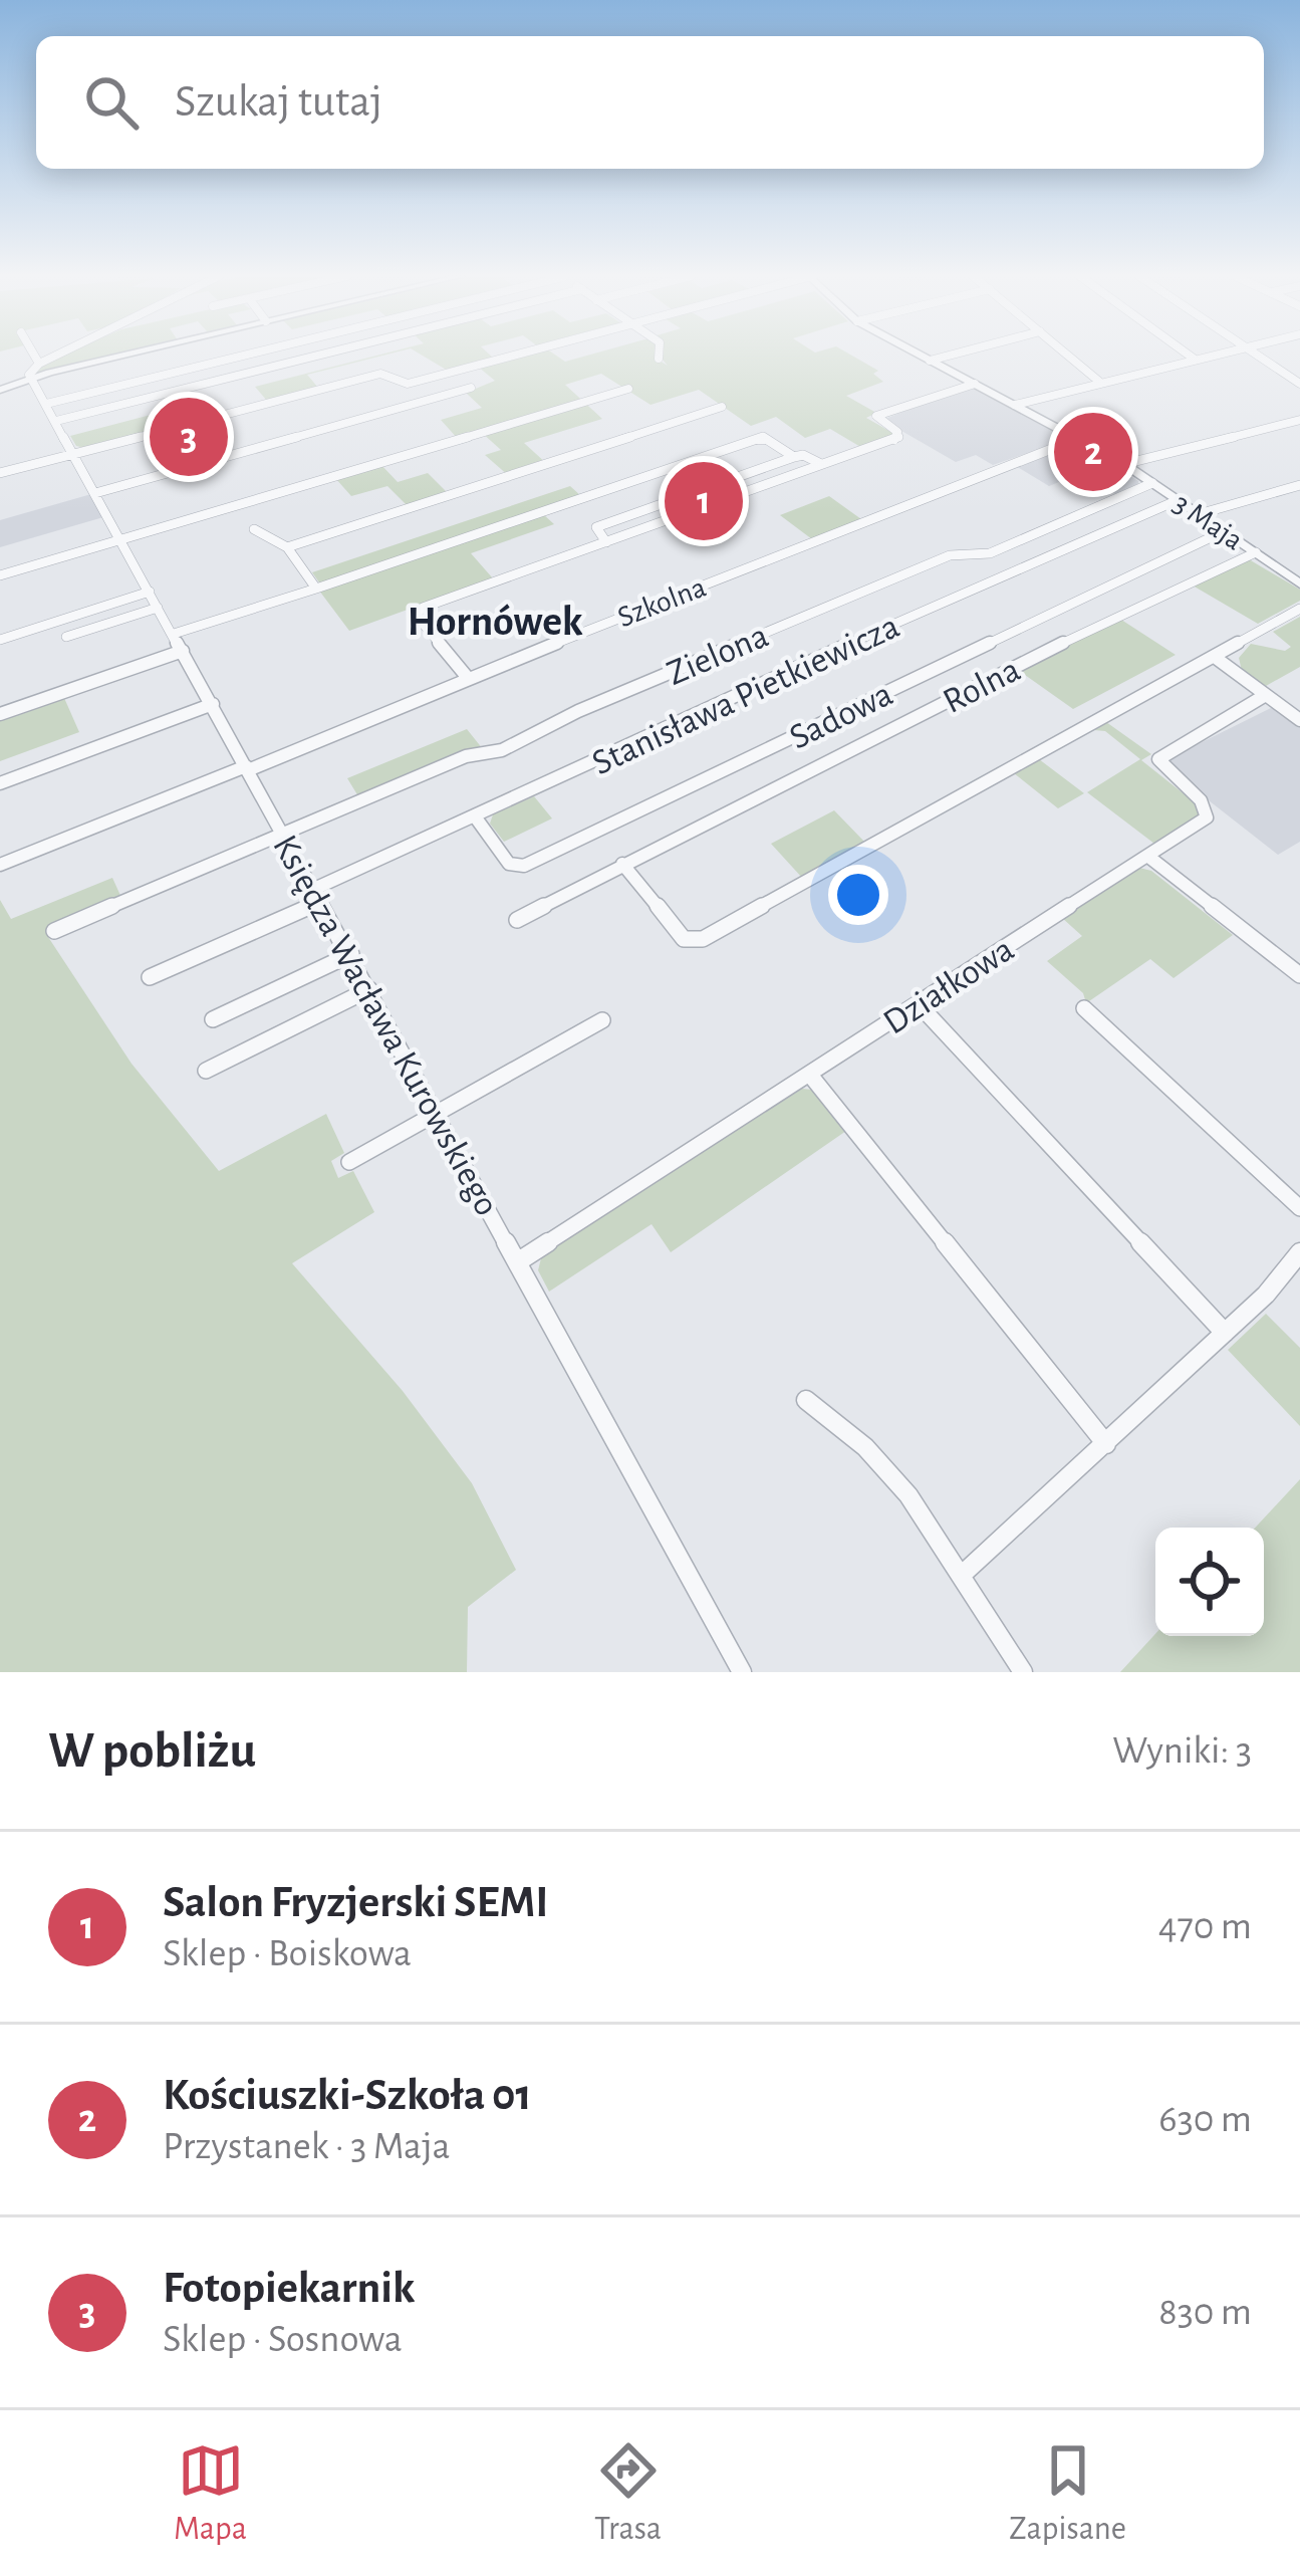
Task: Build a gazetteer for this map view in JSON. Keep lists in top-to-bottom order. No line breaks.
{"streets":{"street":["3 Maja","Szkolna","Zielona","Rolna","Stanisława Pietkiewicza","Sadowa","Działkowa","Księdza Wacława Kurowskiego"]},"crossings":[["3 Maja","Szkolna"],["3 Maja","Zielona"],["3 Maja","Rolna"],["3 Maja","Stanisława Pietkiewicza"],["3 Maja","Sadowa"],["Szkolna","Księdza Wacława Kurowskiego"],["Zielona","Księdza Wacława Kurowskiego"],["Stanisława Pietkiewicza","Sadowa"],["Stanisława Pietkiewicza","Księdza Wacława Kurowskiego"],["Działkowa","Księdza Wacława Kurowskiego"]],"districts":["Hornówek"],"page":{"search":"Szukaj tutaj","pins":["3","2","1"],"heading":["W pobliżu","Wyniki: 3"],"list":[{"mark":"1","name":"Salon Fryzjerski SEMI","note":"Sklep · Boiskowa","value":"470 m"},{"mark":"2","name":"Kościuszki-Szkoła 01","note":"Przystanek · 3 Maja","value":"630 m"},{"mark":"3","name":"Fotopiekarnik","note":"Sklep · Sosnowa","value":"830 m"}],"nav":["Mapa","Trasa","Zapisane"]}}
